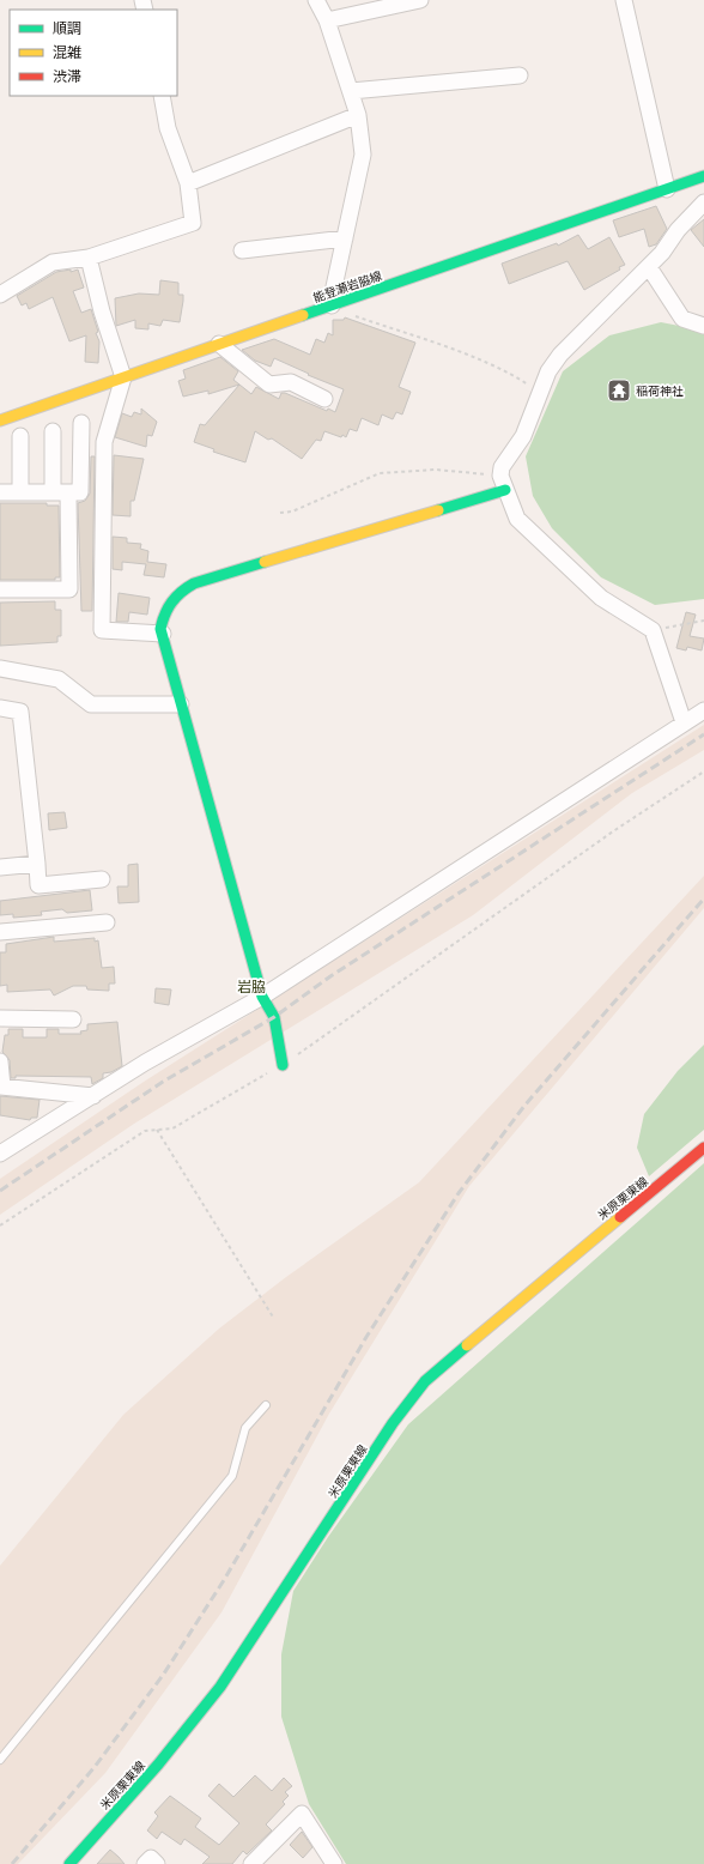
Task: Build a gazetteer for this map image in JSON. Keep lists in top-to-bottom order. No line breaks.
{"streets":{"main road":["能登瀬岩脇線","米原栗東線"]},"districts":["岩脇"],"places":{"temple":["稲荷神社"]},"legend":["順調","混雑","渋滞"]}
